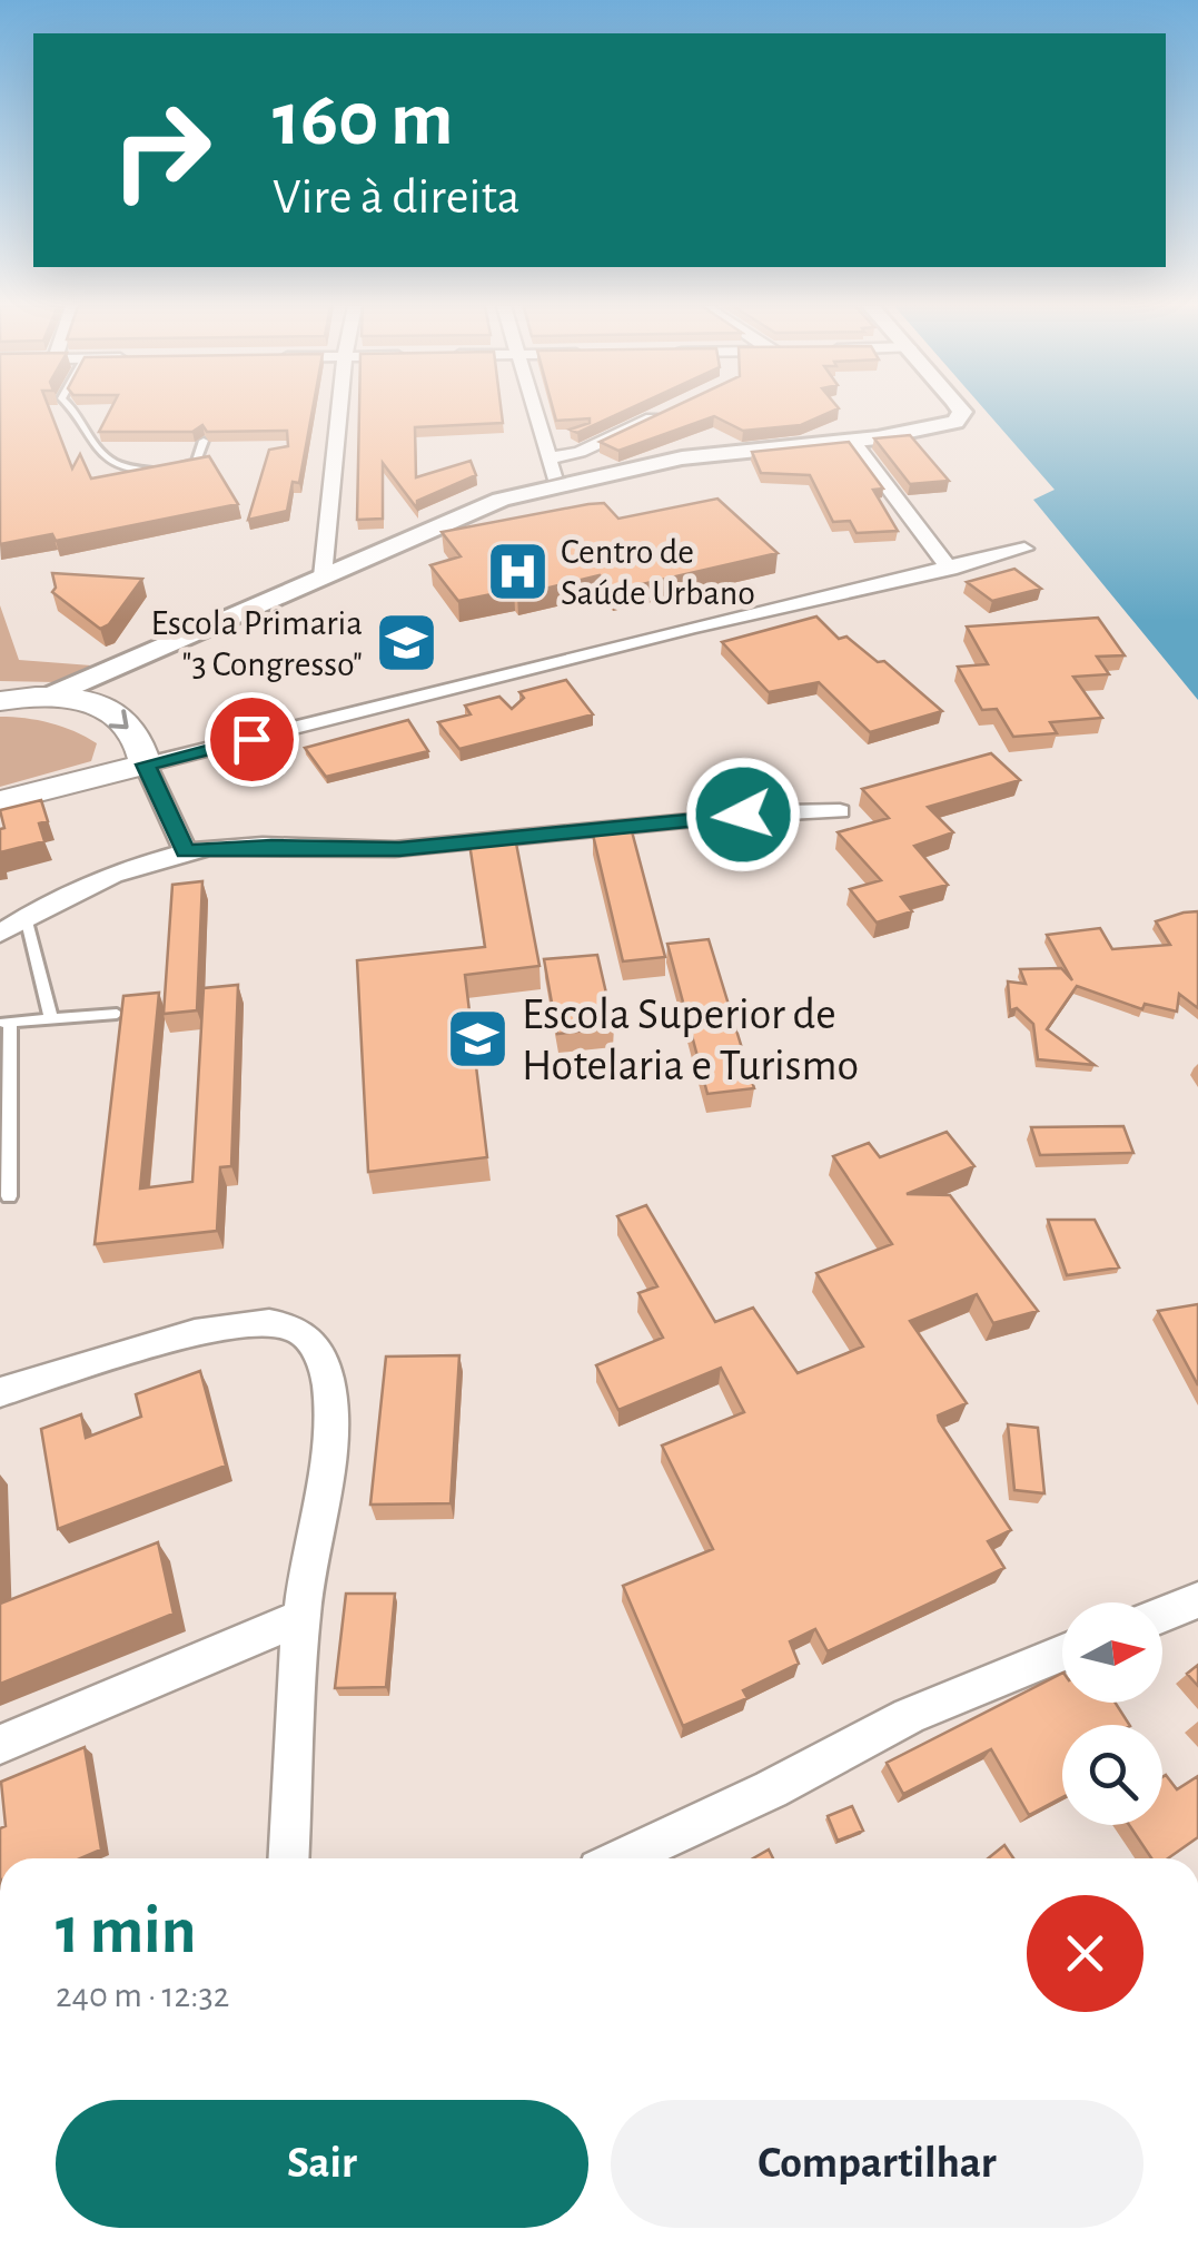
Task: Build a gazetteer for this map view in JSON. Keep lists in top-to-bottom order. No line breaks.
{"places":{"hospital":["Centro de Saúde Urbano"],"school or university":["Escola Primaria \"3 Congresso\"","Escola Superior de Hotelaria e Turismo"]},"north":"right","page":{"turn":["160 m","Vire à direita"],"heading":["1 min","240 m · 12:32"],"buttons":["Sair","Compartilhar"]}}
